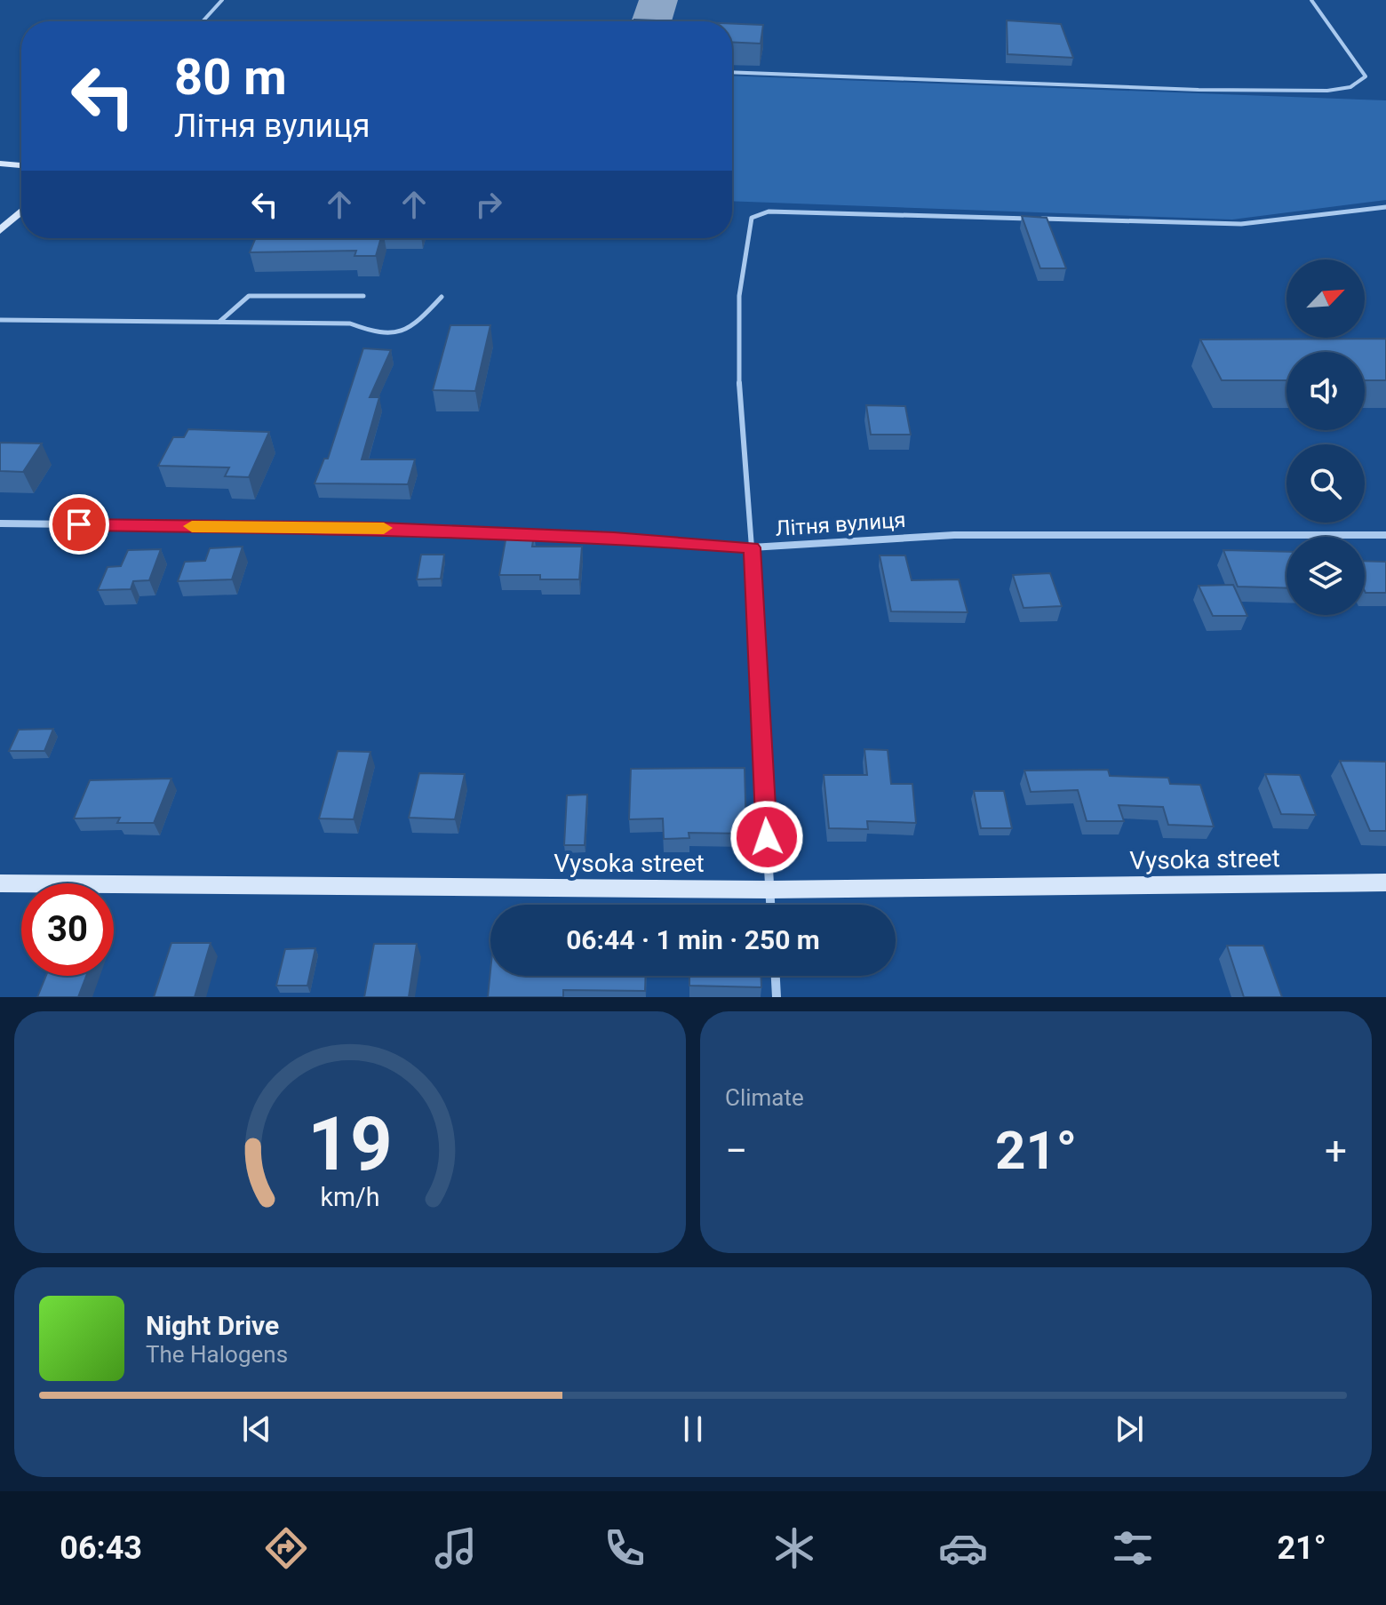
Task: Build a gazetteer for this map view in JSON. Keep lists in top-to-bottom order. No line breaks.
{"streets":{"street":["Літня вулиця","Vysoka street"]},"north":"top right","page":{"turn":["80 m","Літня вулиця"],"limit":"30","trip":"06:44 · 1 min · 250 m","tile":"Climate","heat":["−","21°","+"],"song":["Night Drive","The Halogens"],"tabs":["06:43","21°"],"gauge":["19","km/h"]}}
